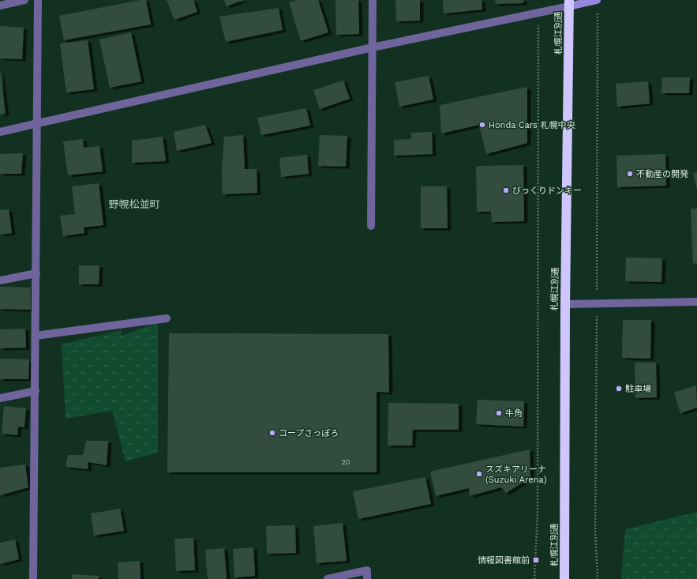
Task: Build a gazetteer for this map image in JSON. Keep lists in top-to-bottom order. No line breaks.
{"streets":{"highway":["札幌江別通"]},"districts":["野幌松並町"],"places":{"other":["Honda Cars 札幌中央","不動産の開発","びっくりドンキー","駐車場","牛角","コープさっぽろ","スズキアリーナ (Suzuki Arena)"],"transit":["情報図書館前"]},"house_numbers":["20"]}
